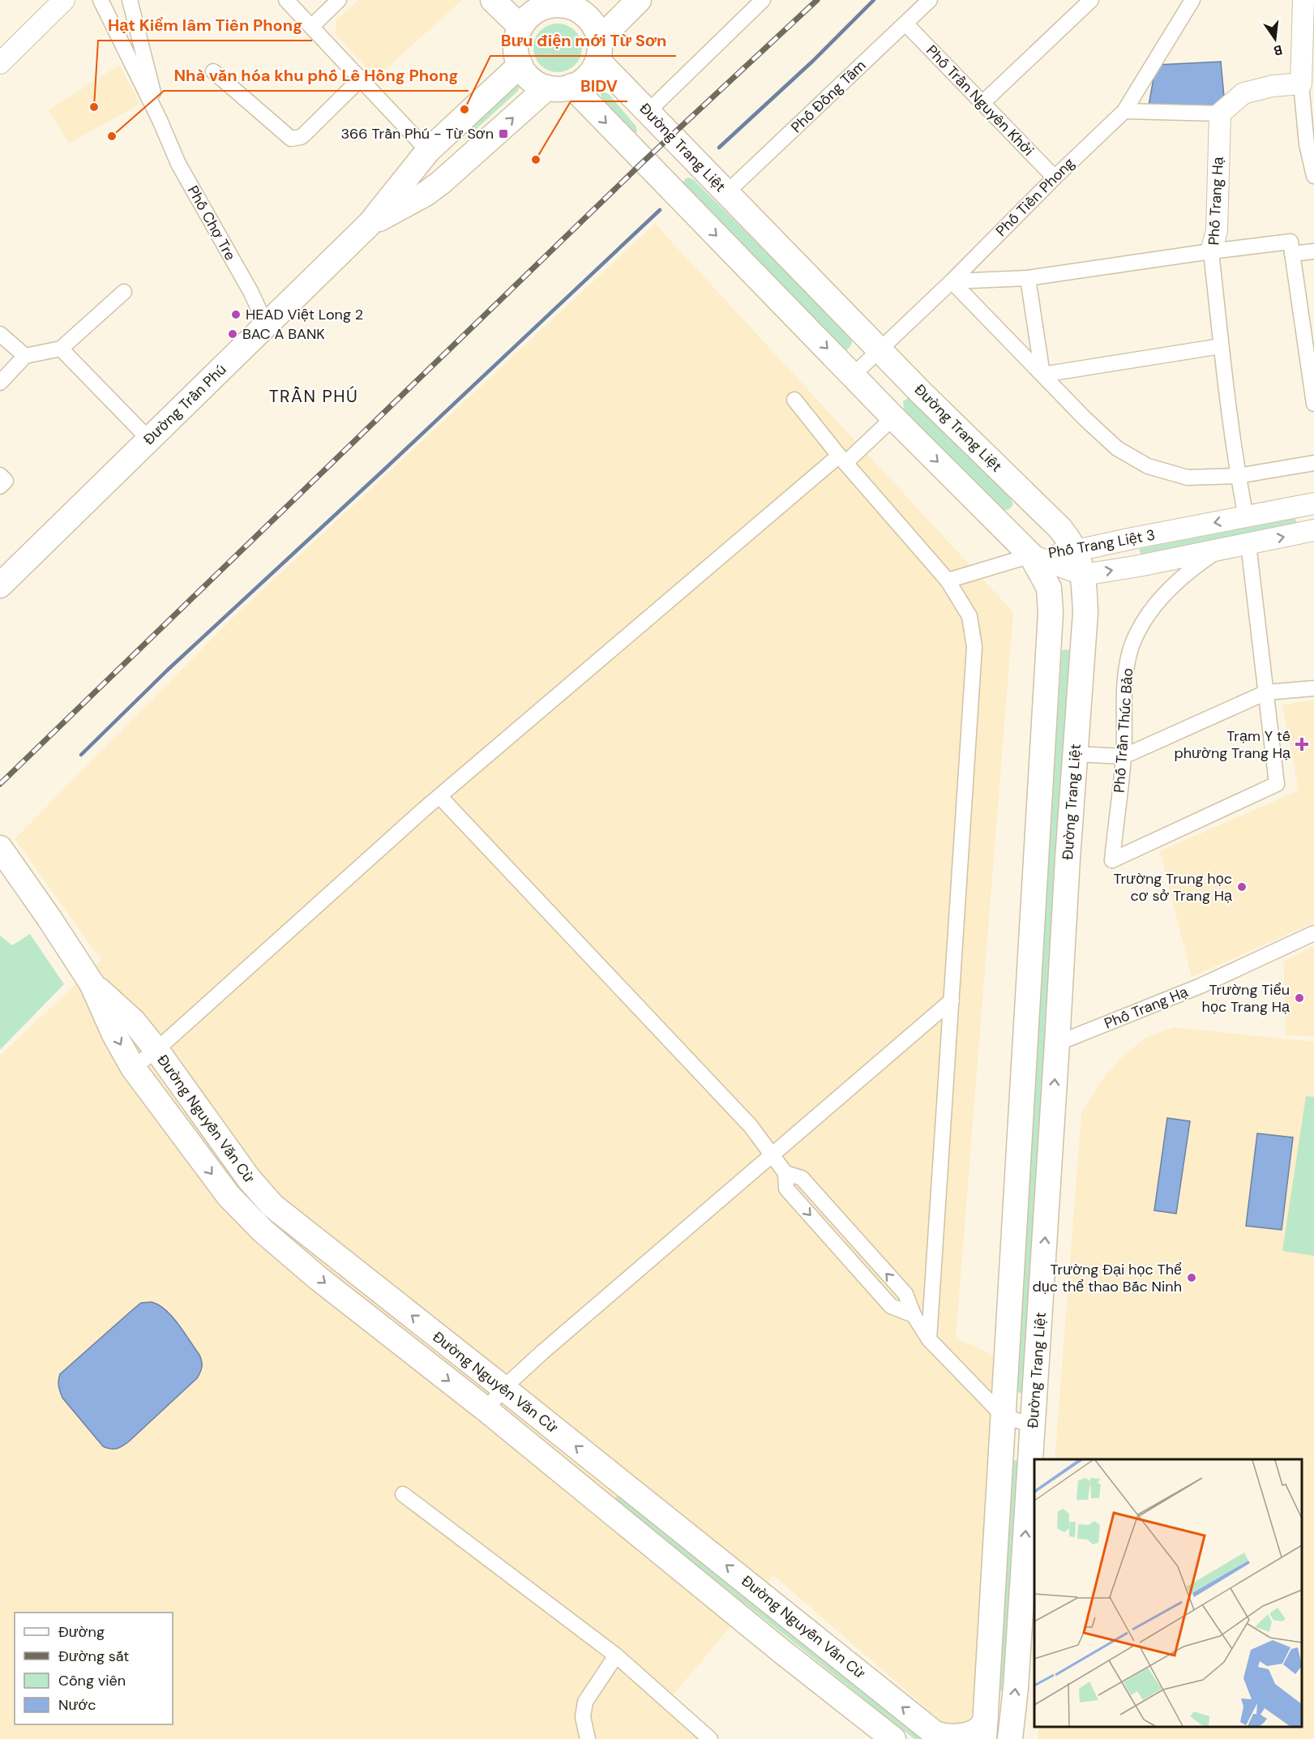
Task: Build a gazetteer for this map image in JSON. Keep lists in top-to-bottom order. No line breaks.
{"streets":{"main road":["Đường Trang Liệt","Phố Trang Hạ","Đường Trần Phú","Phố Trang Liệt 3","Đường Nguyễn Văn Cừ"],"street":["Phố Đồng Tâm","Phố Trần Nguyên Khởi","Phố Tiền Phong","Phố Chợ Tre","Phố Trần Thúc Bảo"]},"crossings":[["Phố Đồng Tâm","Phố Trần Nguyên Khởi"],["Phố Đồng Tâm","Đường Trang Liệt"],["Phố Trần Nguyên Khởi","Phố Tiền Phong"],["Đường Trang Liệt","Phố Tiền Phong"],["Đường Trang Liệt","Phố Trang Hạ"],["Đường Trang Liệt","Đường Trần Phú"],["Đường Trang Liệt","Phố Trang Liệt 3"],["Phố Chợ Tre","Đường Trần Phú"],["Phố Trang Liệt 3","Phố Trần Thúc Bảo"]],"districts":["TRẦN PHÚ"],"places":{"other":["Hạt Kiểm lâm Tiên Phong","Bưu điện mới Từ Sơn","Nhà văn hóa khu phố Lê Hồng Phong","BIDV","HEAD Việt Long 2","BAC A BANK","Trường Trung học cơ sở Trang Hạ","Trường Tiểu học Trang Hạ","Trường Đại học Thể dục thể thao Bắc Ninh"],"transit":["366 Trần Phú - Từ Sơn"],"health":["Trạm Y tế phường Trang Hạ"]},"legend":["Đường","Đường sắt","Công viên","Nước"],"north":"bottom"}
